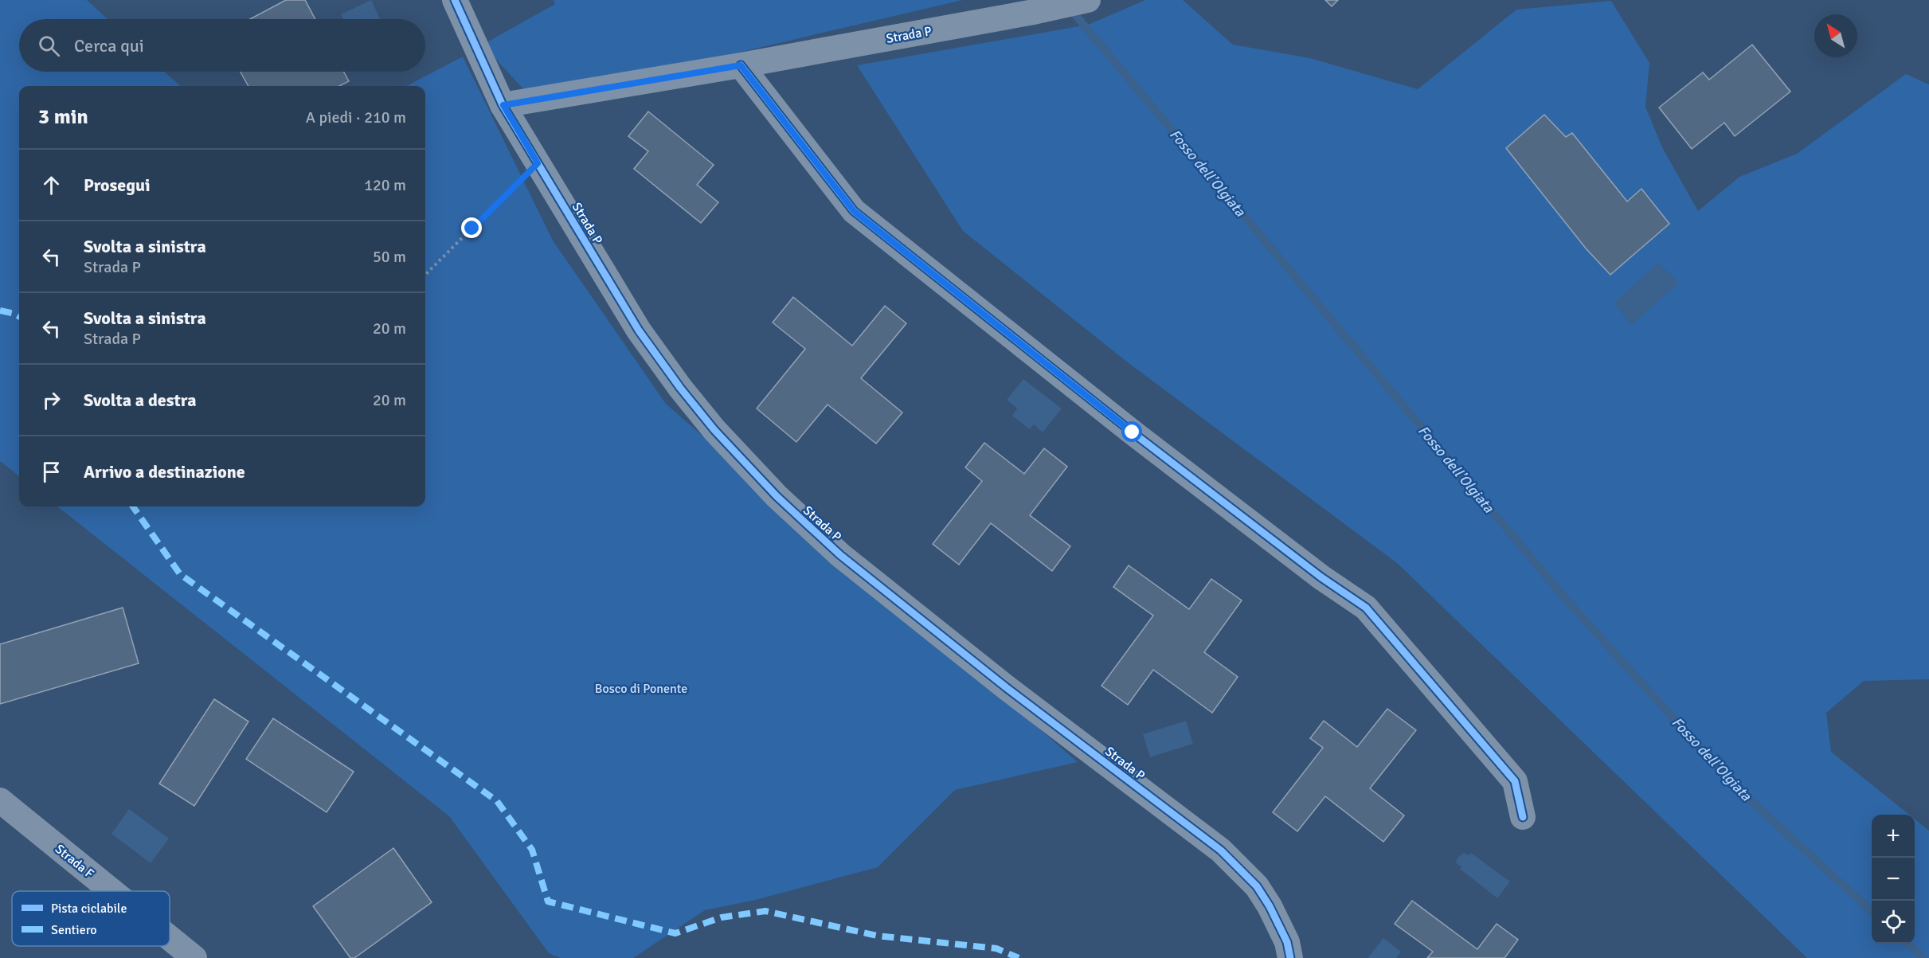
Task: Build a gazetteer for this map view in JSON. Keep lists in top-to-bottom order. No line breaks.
{"streets":{"street":["Strada P","Strada F"]},"water":["Fosso dell’Olgiata"],"parks":["Bosco di Ponente"],"legend":["Pista ciclabile","Sentiero"],"north":"top left","page":{"search":"Cerca qui","heading":["3 min","A piedi · 210 m"],"list":[["Prosegui","120 m"],["Svolta a sinistra","Strada P","50 m"],["Svolta a sinistra","Strada P","20 m"],["Svolta a destra","20 m"],"Arrivo a destinazione"],"map_buttons":["+","−"]}}
